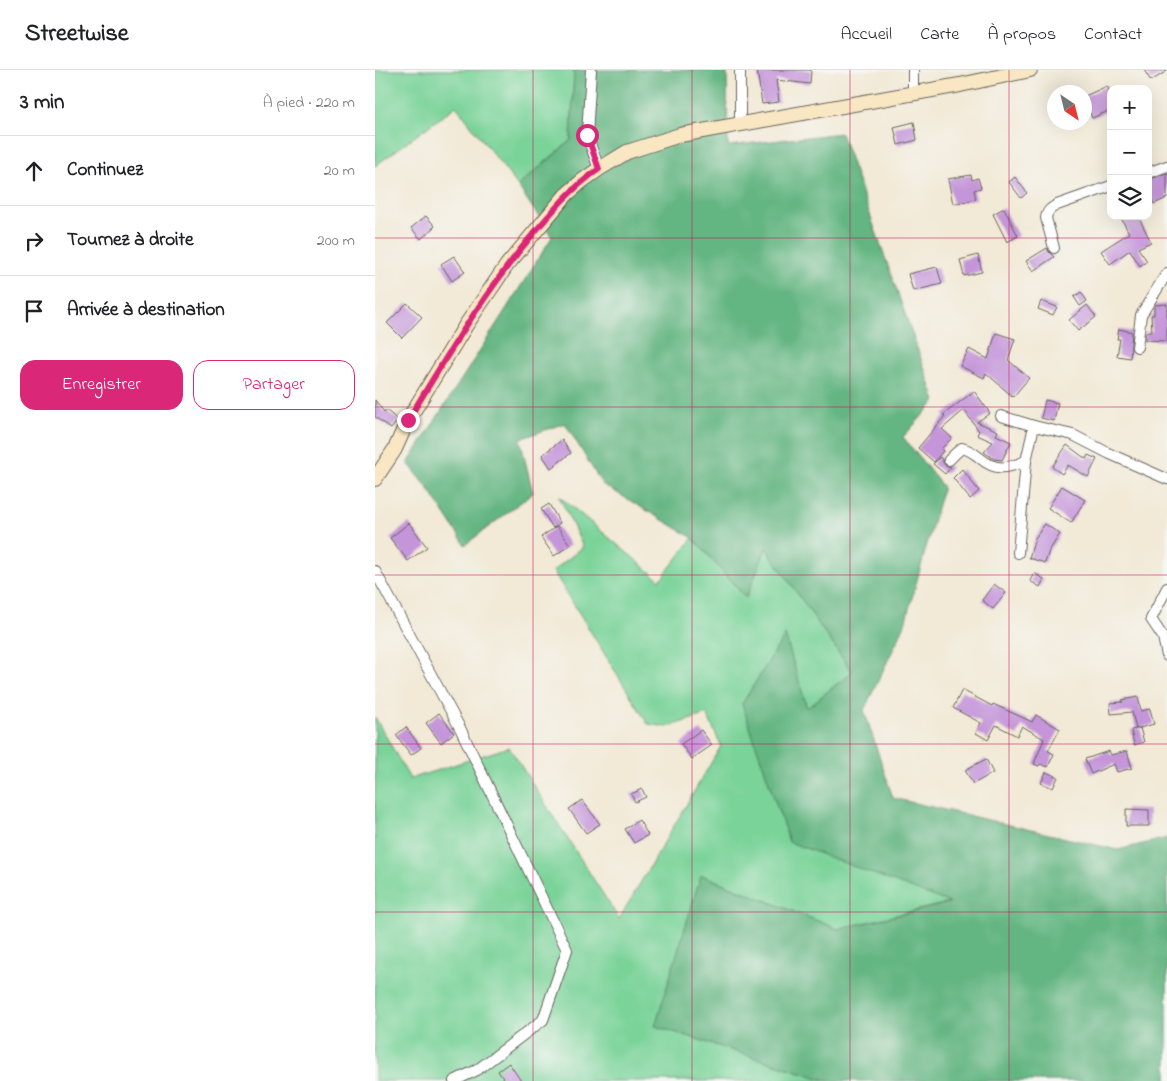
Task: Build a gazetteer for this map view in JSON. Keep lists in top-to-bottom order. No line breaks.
{"north":"bottom right","page":{"header":"Streetwise","nav":["Accueil","Carte","À propos","Contact"],"heading":["3 min","À pied · 220 m"],"map_buttons":["+","−"],"list":[["Continuez","20 m"],["Tournez à droite","200 m"],"Arrivée à destination"],"buttons":["Enregistrer","Partager"]}}
